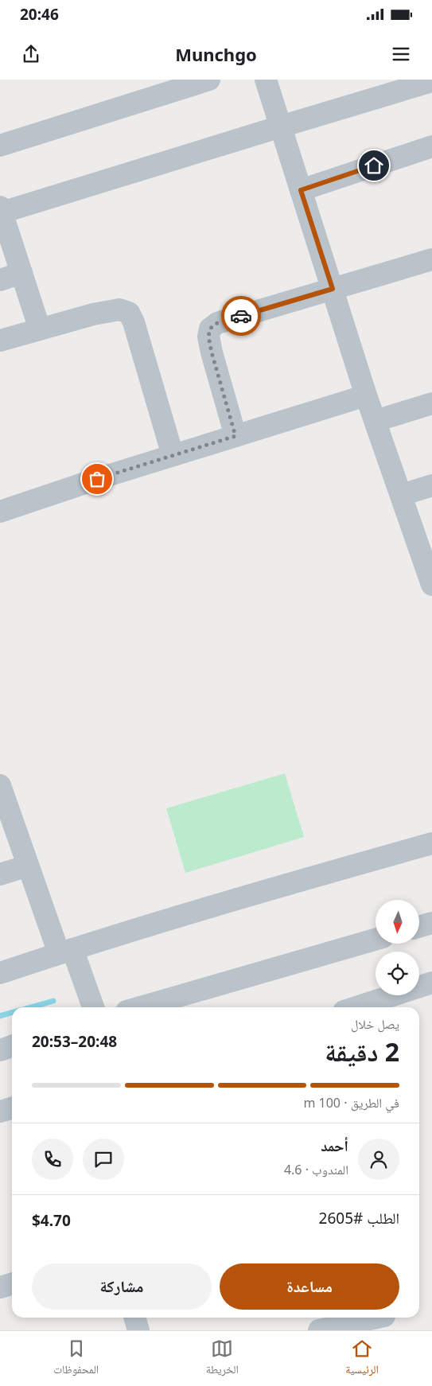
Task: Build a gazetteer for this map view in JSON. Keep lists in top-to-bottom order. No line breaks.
{"north":"bottom","page":{"status":"20:46","header":"Munchgo","heading":["2 دقيقة","يصل خلال","20:48–20:53"],"panel":["أحمد","المندوب · 4.6","الطلب #2605","$4.70"],"bar":"في الطريق · 100 m","buttons":["مساعدة","مشاركة"],"tabs":["الرئيسية","الخريطة","المحفوظات"]}}
